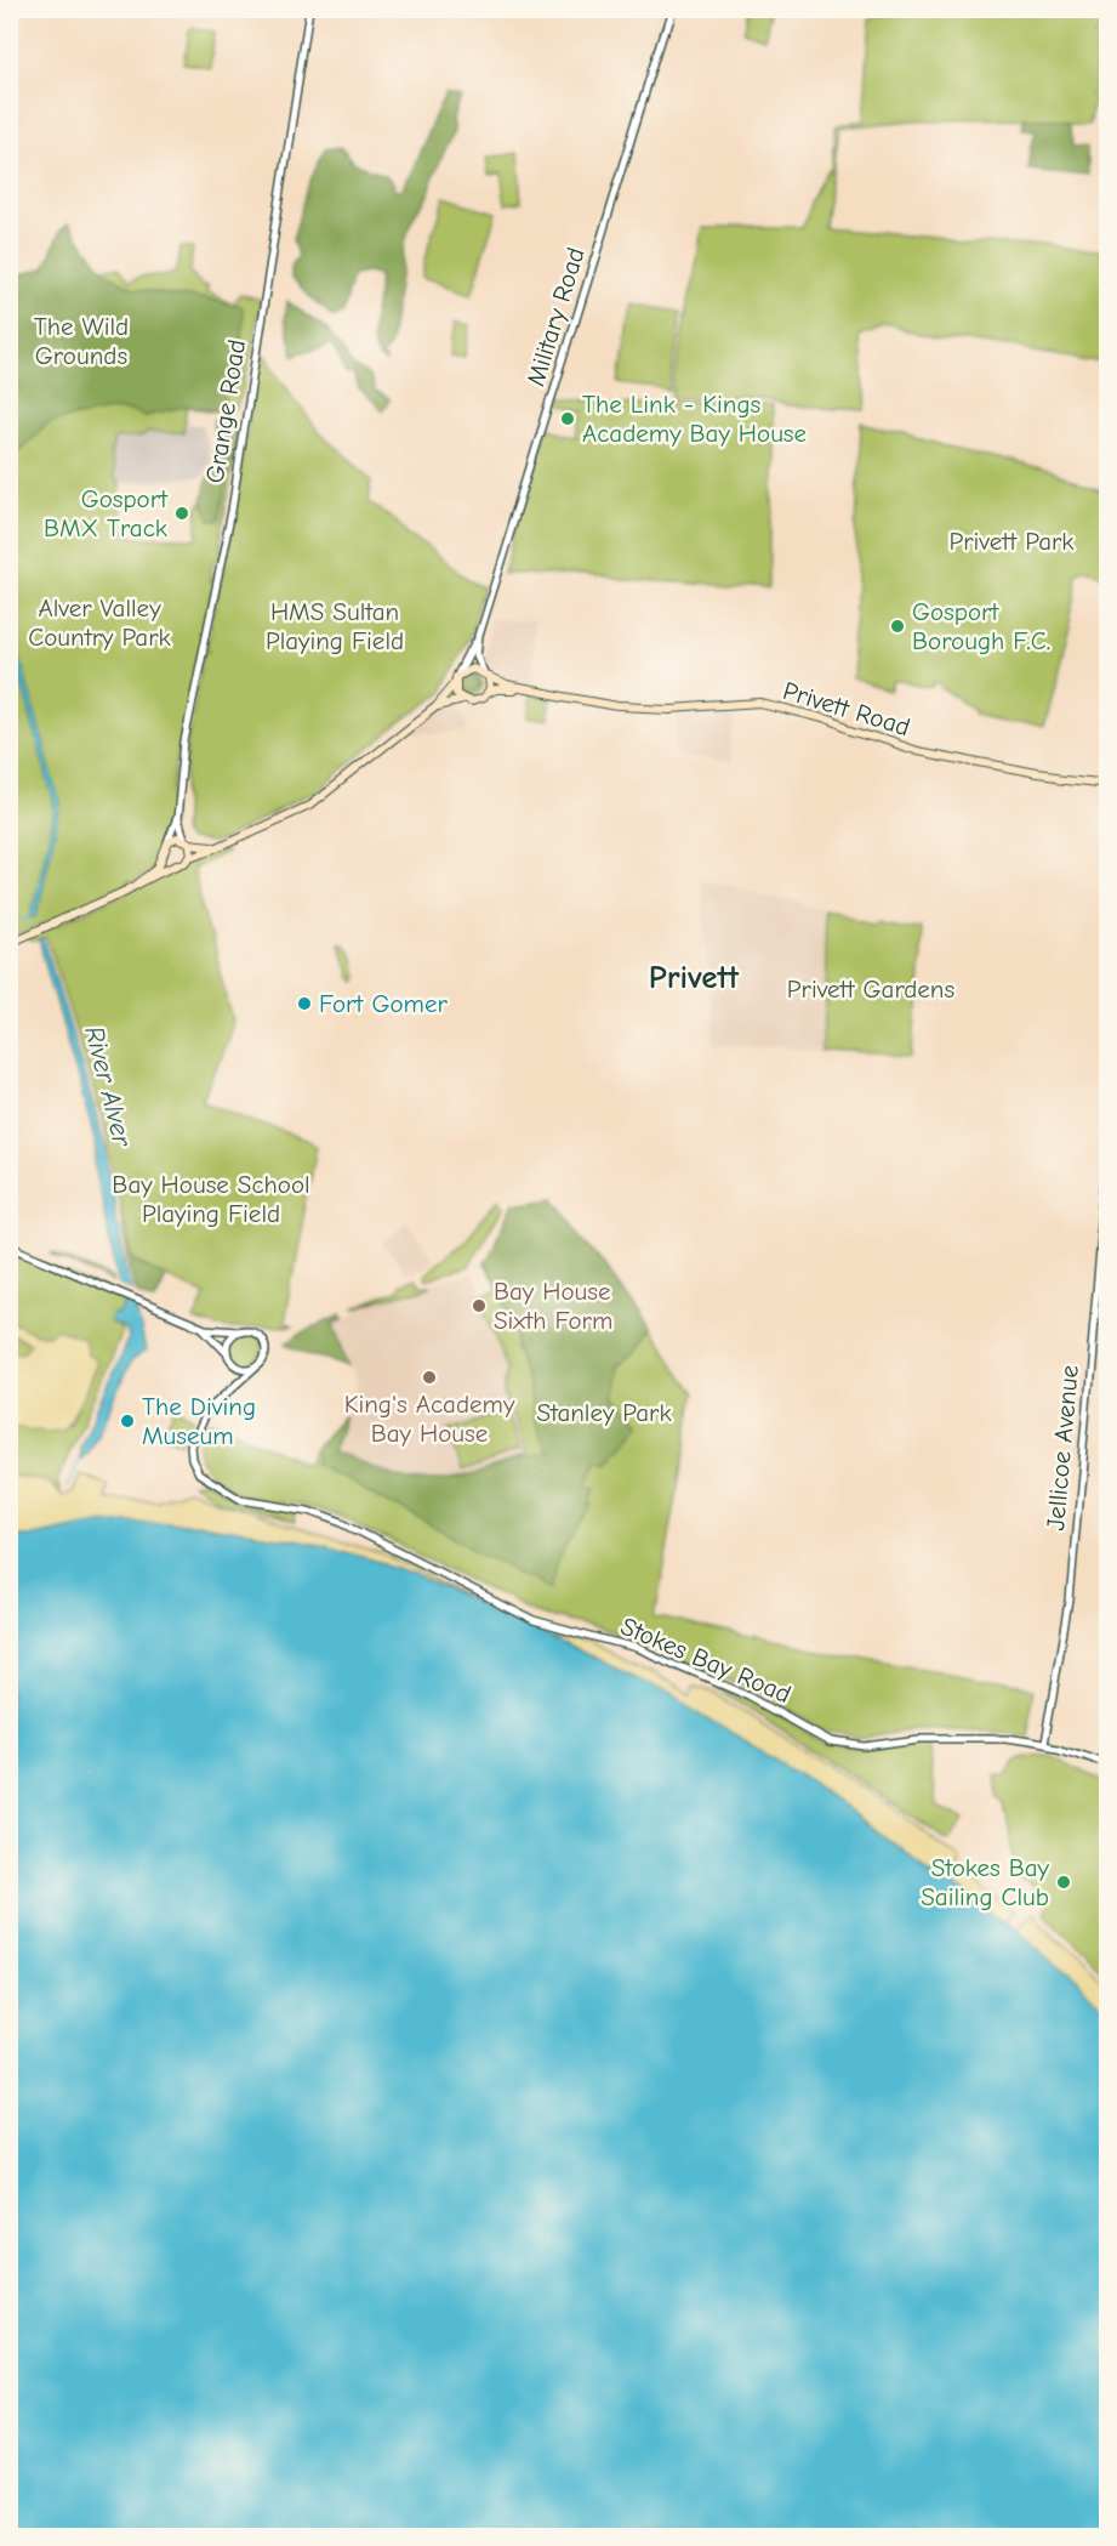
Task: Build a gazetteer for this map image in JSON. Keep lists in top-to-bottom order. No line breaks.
{"streets":{"main road":["Privett Road"],"street":["Military Road","Grange Road","Jellicoe Avenue","Stokes Bay Road"]},"crossings":[["Military Road","Privett Road"],["Jellicoe Avenue","Stokes Bay Road"]],"districts":["Privett"],"water":["River Alver"],"parks":["The Wild Grounds","Privett Park","Alver Valley Country Park","HMS Sultan Playing Field","Privett Gardens","Bay House School Playing Field","Stanley Park"],"places":["The Link - Kings Academy Bay House","Gosport BMX Track","Gosport Borough F.C.","Fort Gomer","Bay House Sixth Form","King's Academy Bay House","The Diving Museum","Stokes Bay Sailing Club"]}
